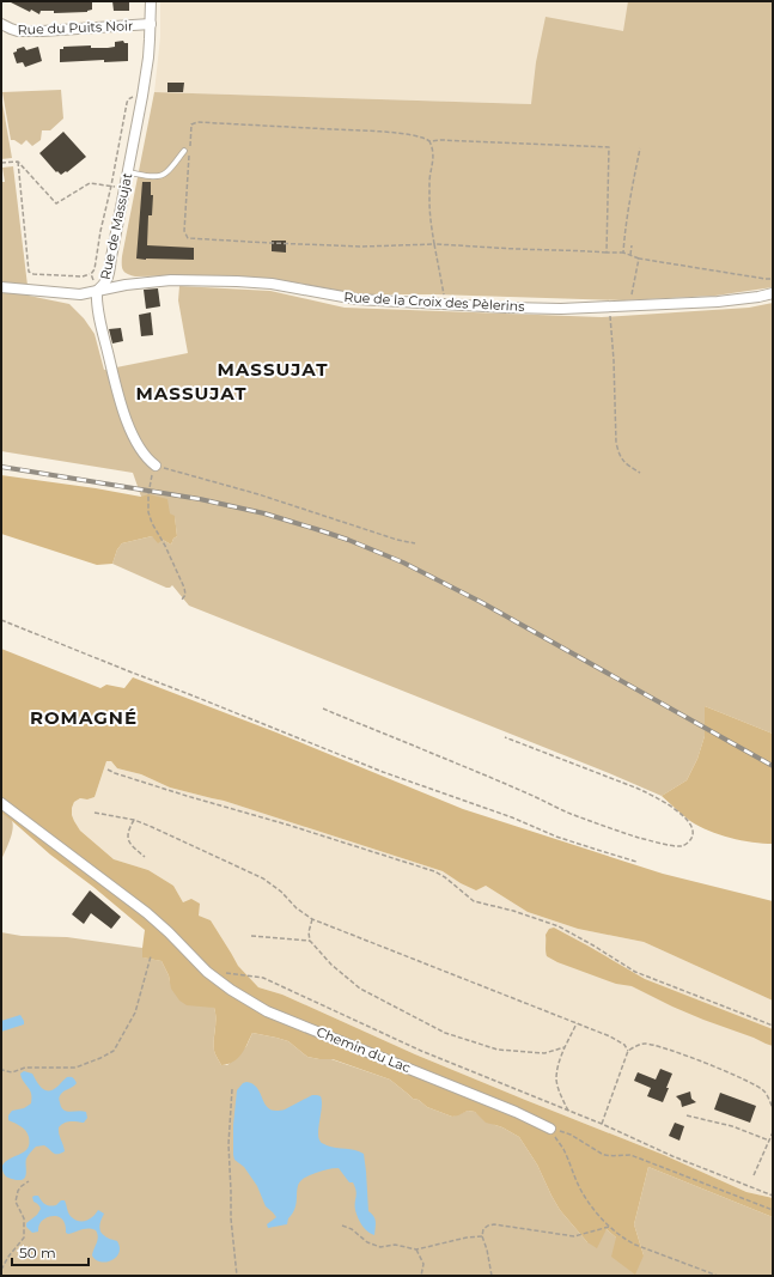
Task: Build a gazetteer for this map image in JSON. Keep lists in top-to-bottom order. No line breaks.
{"streets":{"street":["Rue du Puits Noir","Rue de Massujat","Rue de la Croix des Pèlerins","Chemin du Lac"]},"crossings":[["Rue du Puits Noir","Rue de Massujat"],["Rue de Massujat","Rue de la Croix des Pèlerins"]],"districts":["MASSUJAT","MASSUJAT","ROMAGNÉ"],"scale_bar":"50 m"}
